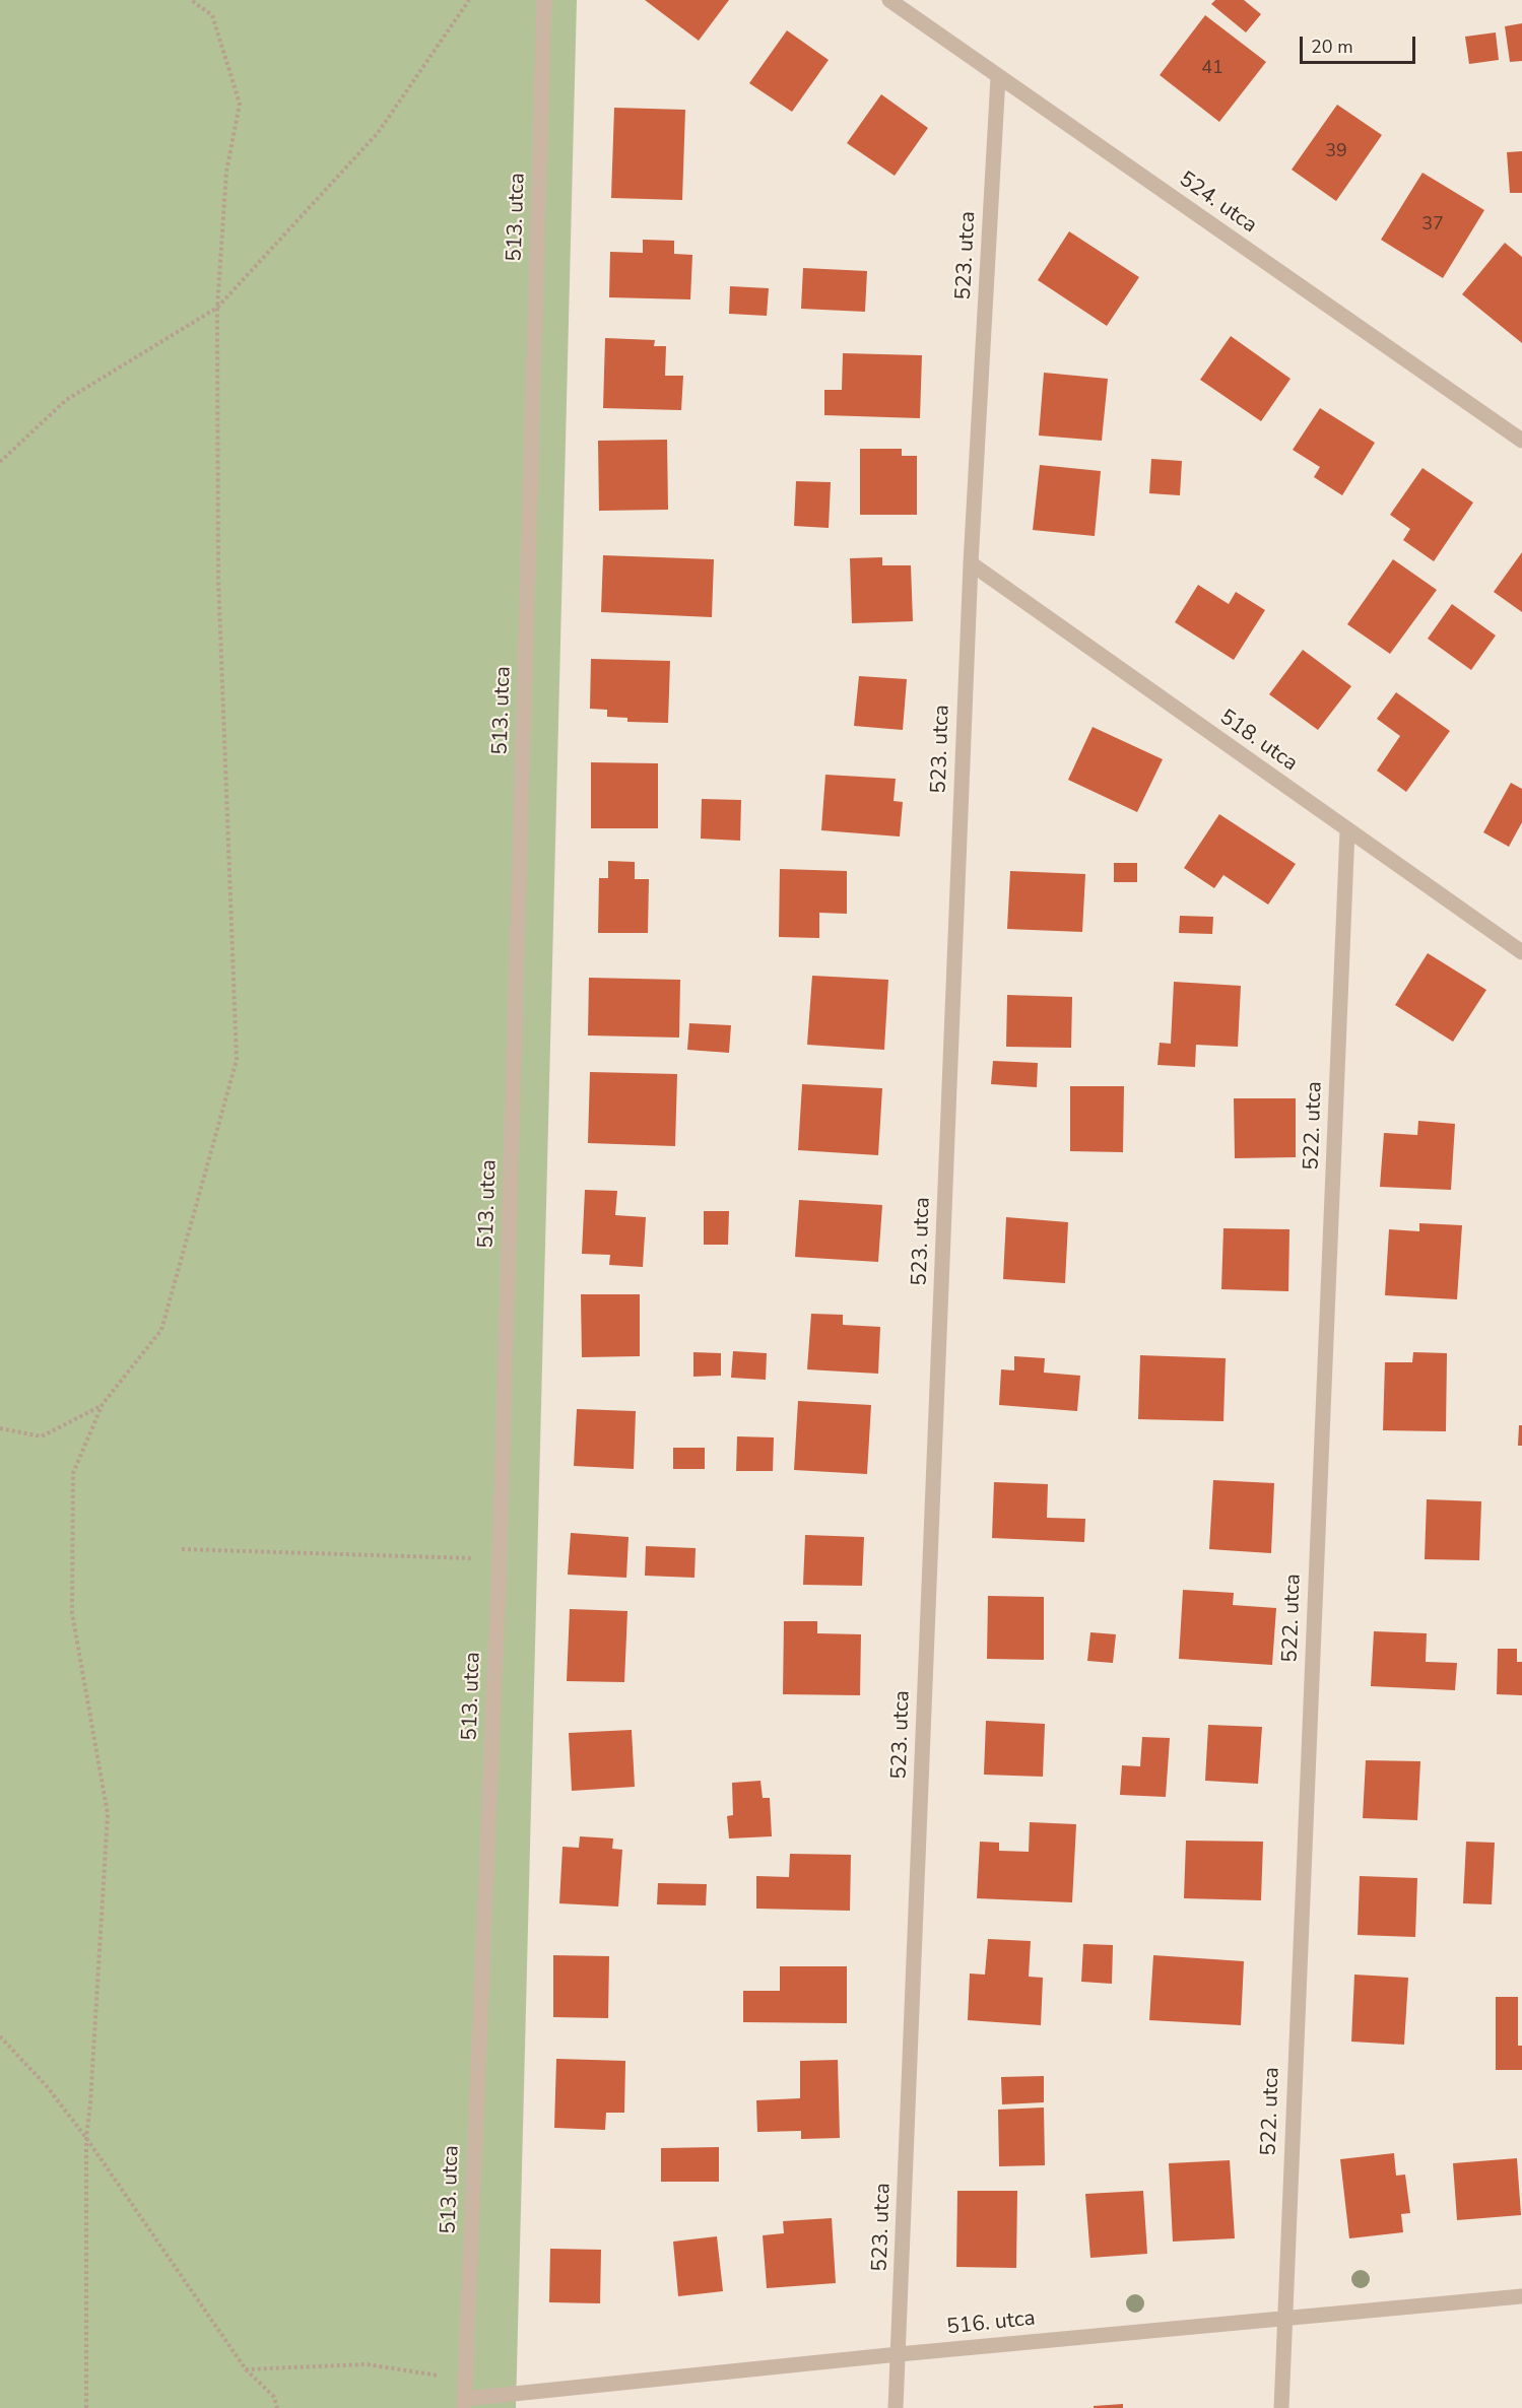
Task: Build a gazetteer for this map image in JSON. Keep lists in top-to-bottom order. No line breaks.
{"streets":{"street":["524. utca","513. utca","523. utca","518. utca","522. utca","516. utca"]},"crossings":[["524. utca","523. utca"],["513. utca","516. utca"],["523. utca","518. utca"],["523. utca","516. utca"],["518. utca","522. utca"],["522. utca","516. utca"]],"house_numbers":["41","39","37"],"scale_bar":"20 m"}
